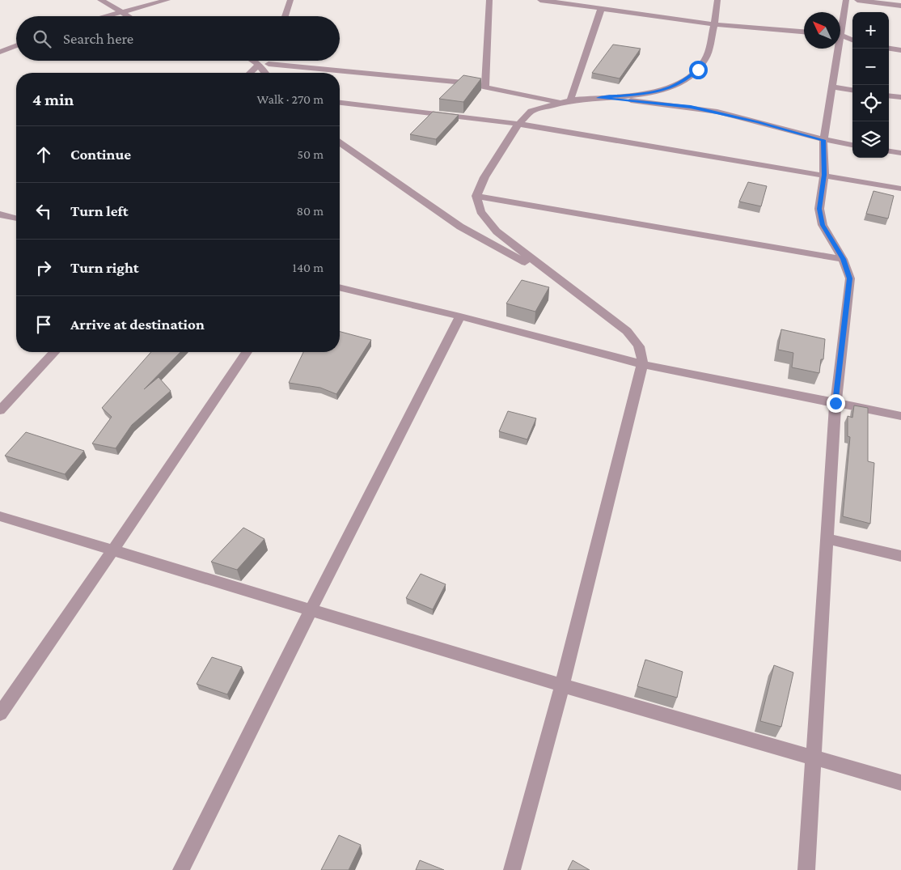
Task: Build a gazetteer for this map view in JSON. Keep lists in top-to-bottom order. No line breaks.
{"north":"top left","page":{"map_buttons":["+","−"],"search":"Search here","heading":["4 min","Walk · 270 m"],"list":[["Continue","50 m"],["Turn left","80 m"],["Turn right","140 m"],"Arrive at destination"]}}
